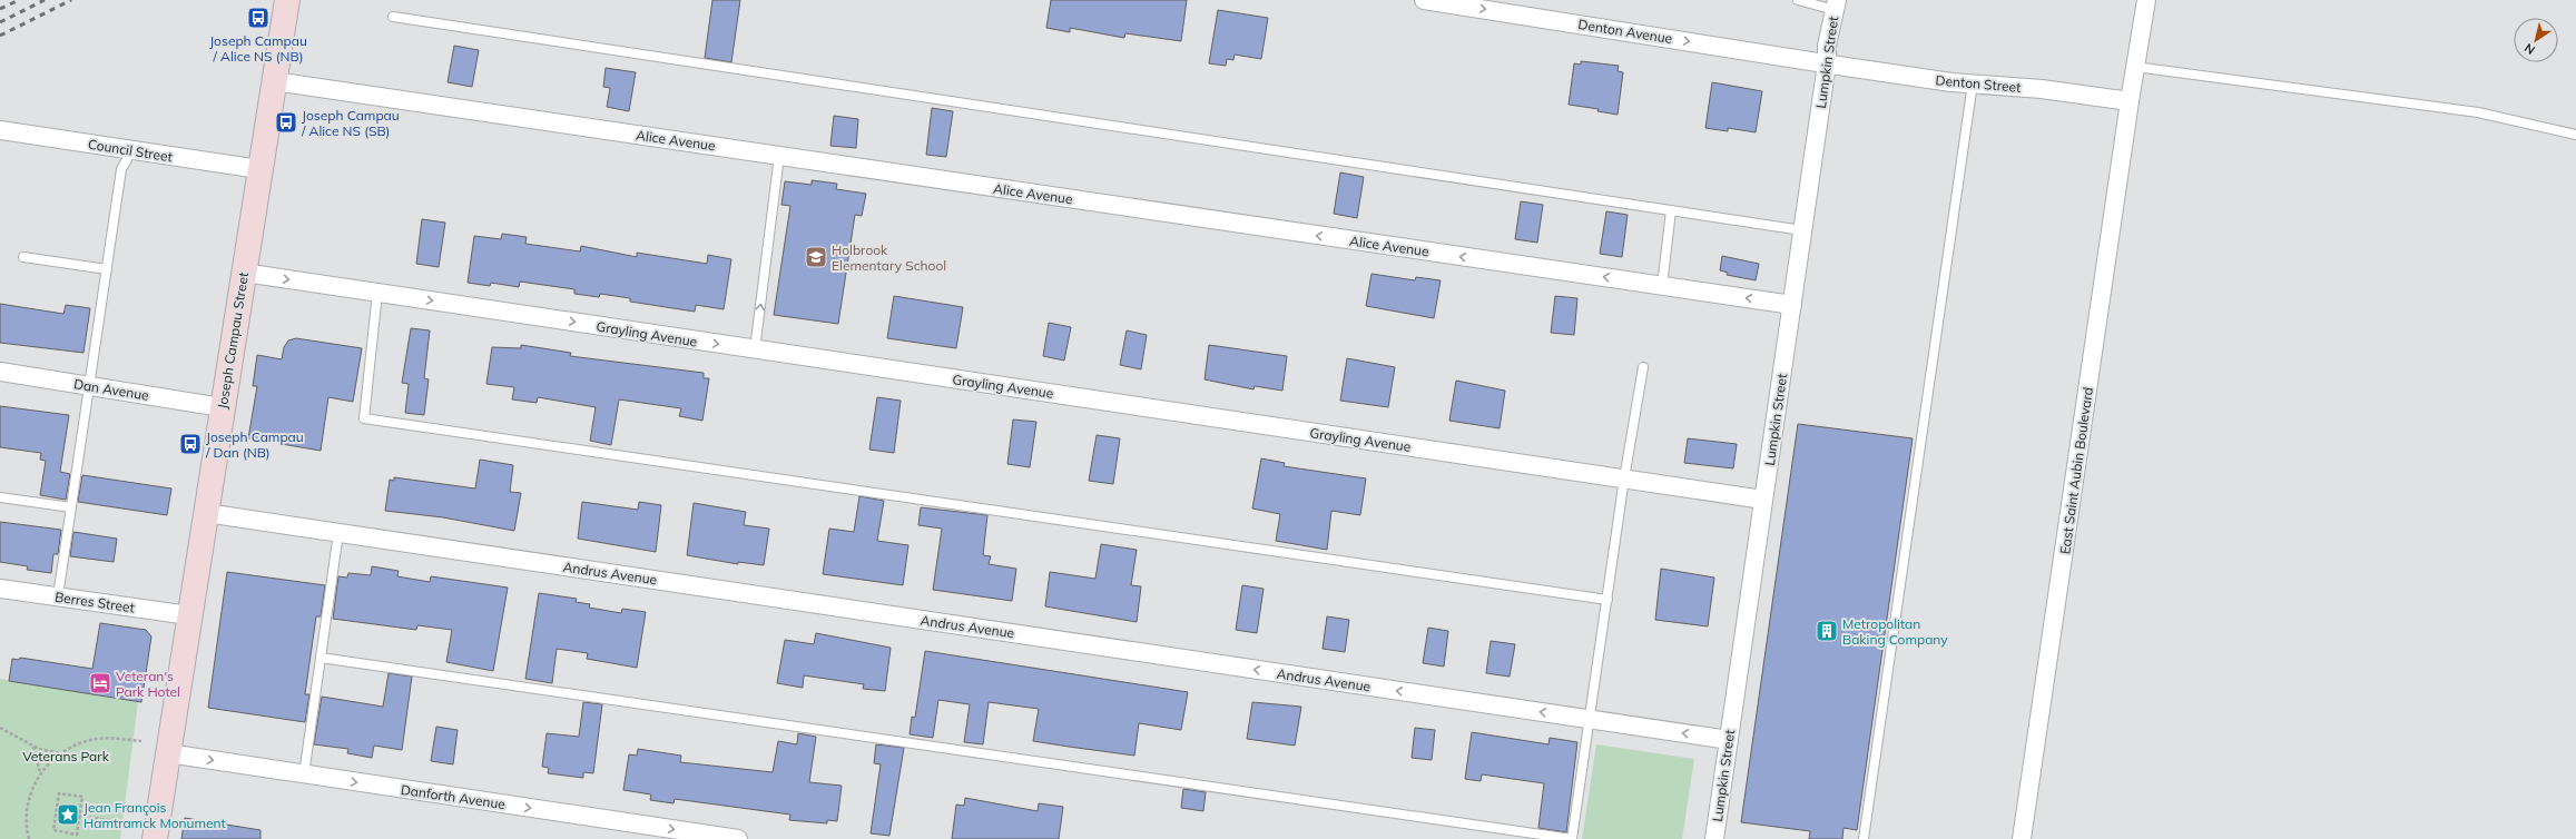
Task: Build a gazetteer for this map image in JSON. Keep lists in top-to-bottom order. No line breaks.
{"streets":{"street":["Denton Avenue","Lumpkin Street","Denton Street","Alice Avenue","Council Street","Grayling Avenue","Joseph Campau Street","Dan Avenue","East Saint Aubin Boulevard","Andrus Avenue","Berres Street","Danforth Avenue"]},"crossings":[["Denton Avenue","Lumpkin Street"],["Denton Avenue","Denton Street"],["Lumpkin Street","Denton Street"],["Lumpkin Street","Alice Avenue"],["Lumpkin Street","Grayling Avenue"],["Lumpkin Street","Andrus Avenue"],["Denton Street","East Saint Aubin Boulevard"],["Alice Avenue","Joseph Campau Street"],["Council Street","Joseph Campau Street"],["Grayling Avenue","Joseph Campau Street"],["Joseph Campau Street","Dan Avenue"],["Joseph Campau Street","Andrus Avenue"],["Joseph Campau Street","Berres Street"],["Joseph Campau Street","Danforth Avenue"]],"one_way":["Denton Avenue","Alice Avenue","Andrus Avenue","Danforth Avenue"],"parks":["Veterans Park"],"places":{"bus stop":["Joseph Campau / Alice NS (NB)","Joseph Campau / Alice NS (SB)","Joseph Campau / Dan (NB)"],"school or university":["Holbrook Elementary School"],"building":["Metropolitan Baking Company"],"hotel":["Veteran's Park Hotel"],"place":["Jean François Hamtramck Monument"]},"north":"bottom left"}
